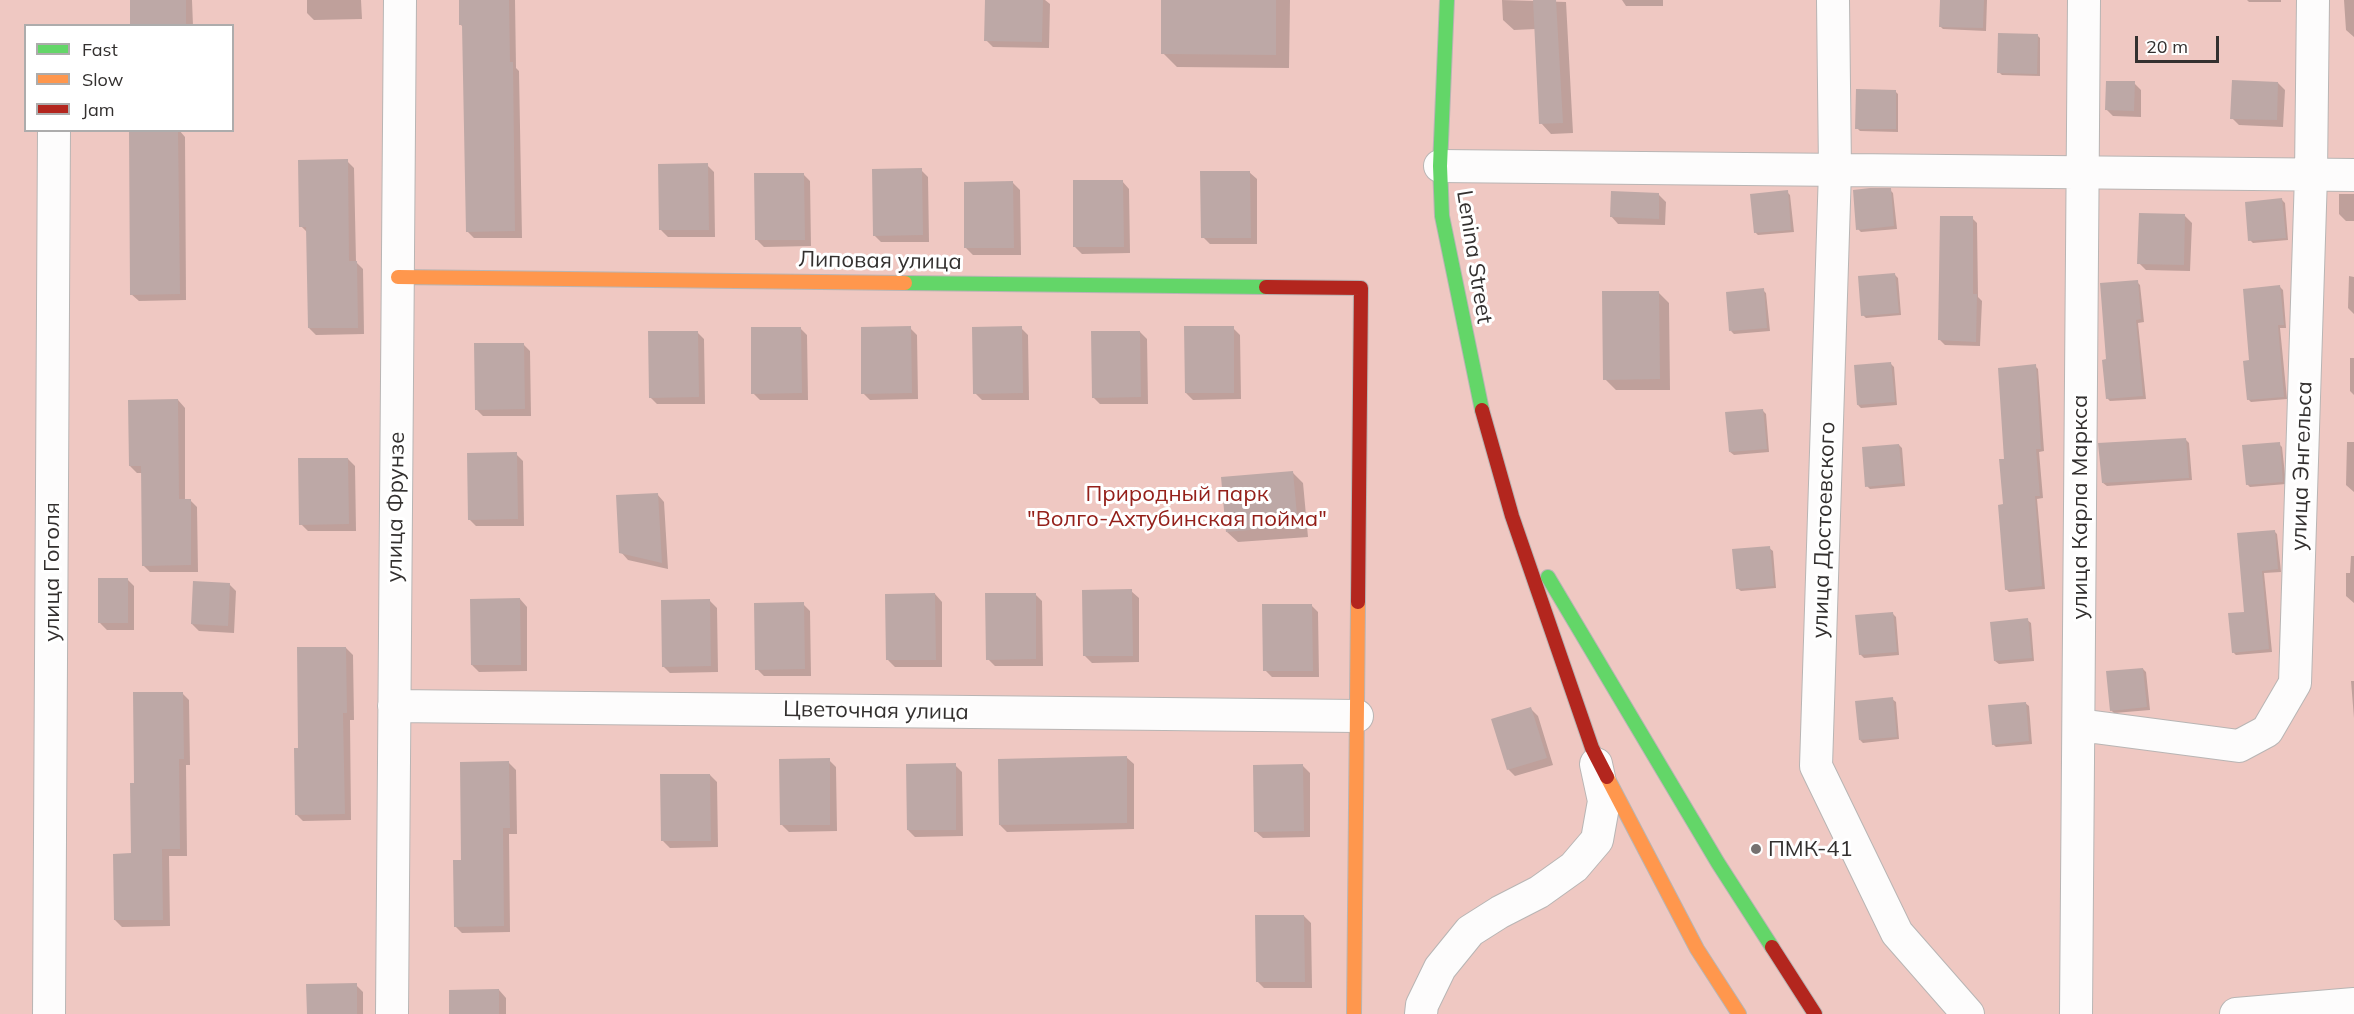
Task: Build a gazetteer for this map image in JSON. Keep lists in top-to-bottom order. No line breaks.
{"streets":{"street":["Lenina Street","Липовая улица","улица Энгельса","улица Фрунзе","улица Карла Маркса","улица Достоевского","улица Гоголя","Цветочная улица"]},"crossings":[["Липовая улица","улица Фрунзе"],["Липовая улица","Цветочная улица"],["улица Энгельса","улица Карла Маркса"],["улица Фрунзе","Цветочная улица"]],"parks":["Природный парк \"Волго-Ахтубинская пойма\""],"places":["ПМК-41"],"legend":["Fast","Slow","Jam"],"scale_bar":"20 m"}
